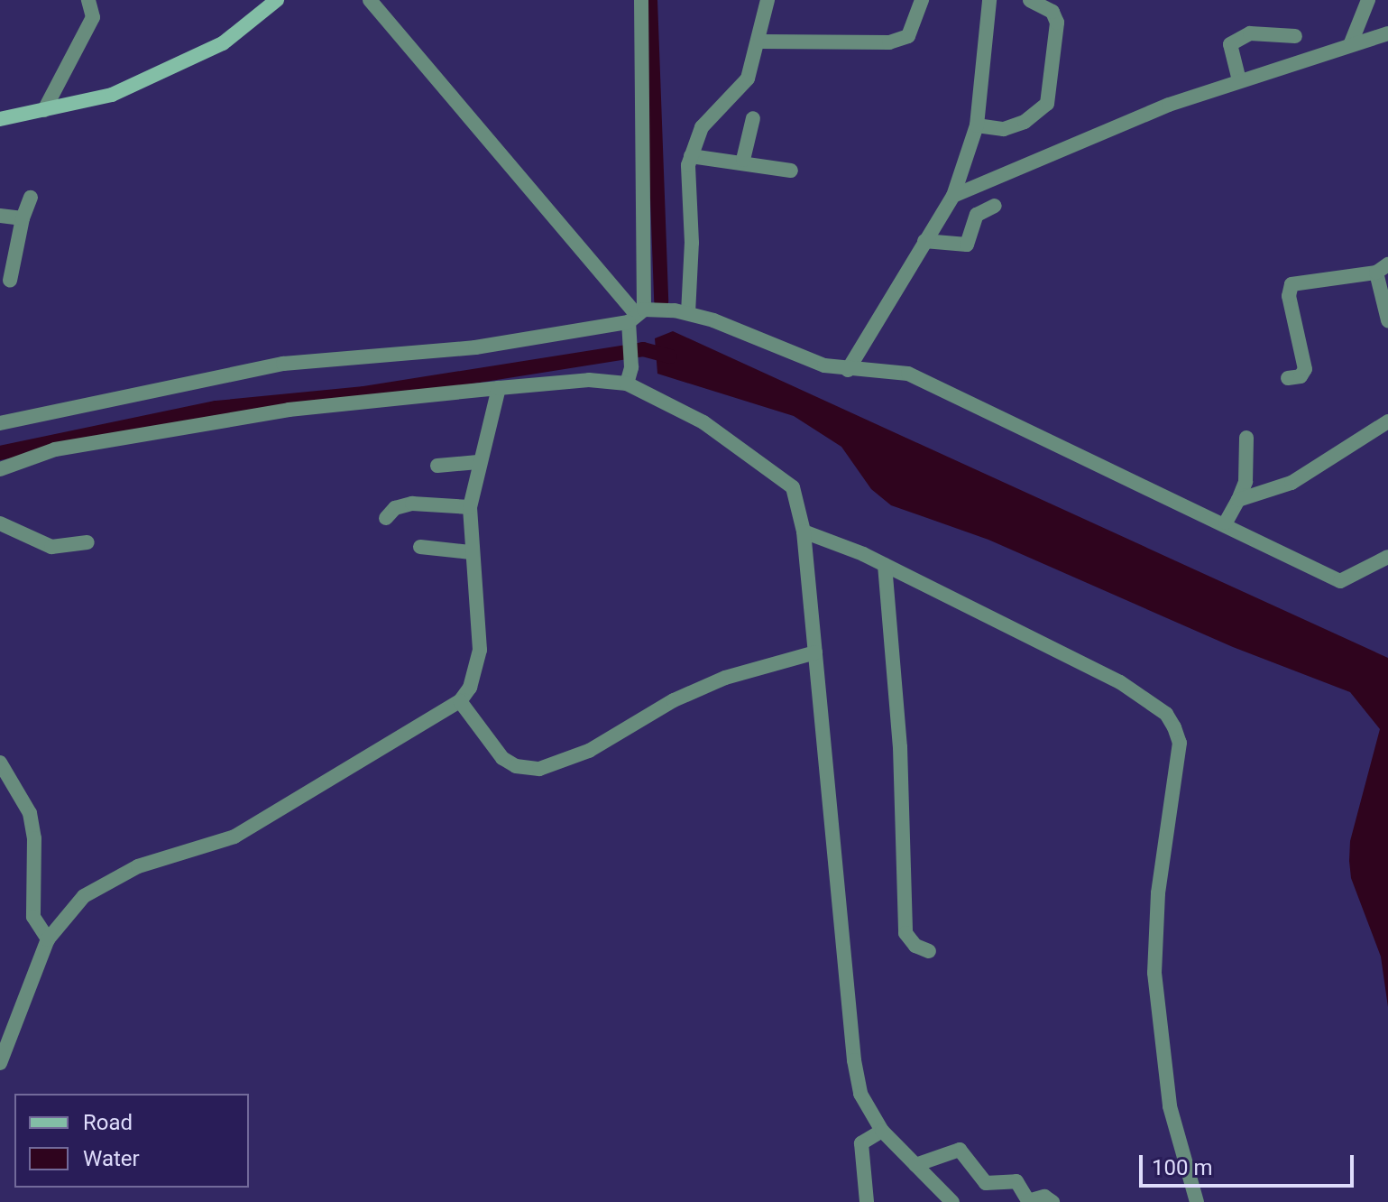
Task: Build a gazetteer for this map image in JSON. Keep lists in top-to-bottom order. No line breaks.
{"legend":["Road","Water"],"scale_bar":"100 m"}
